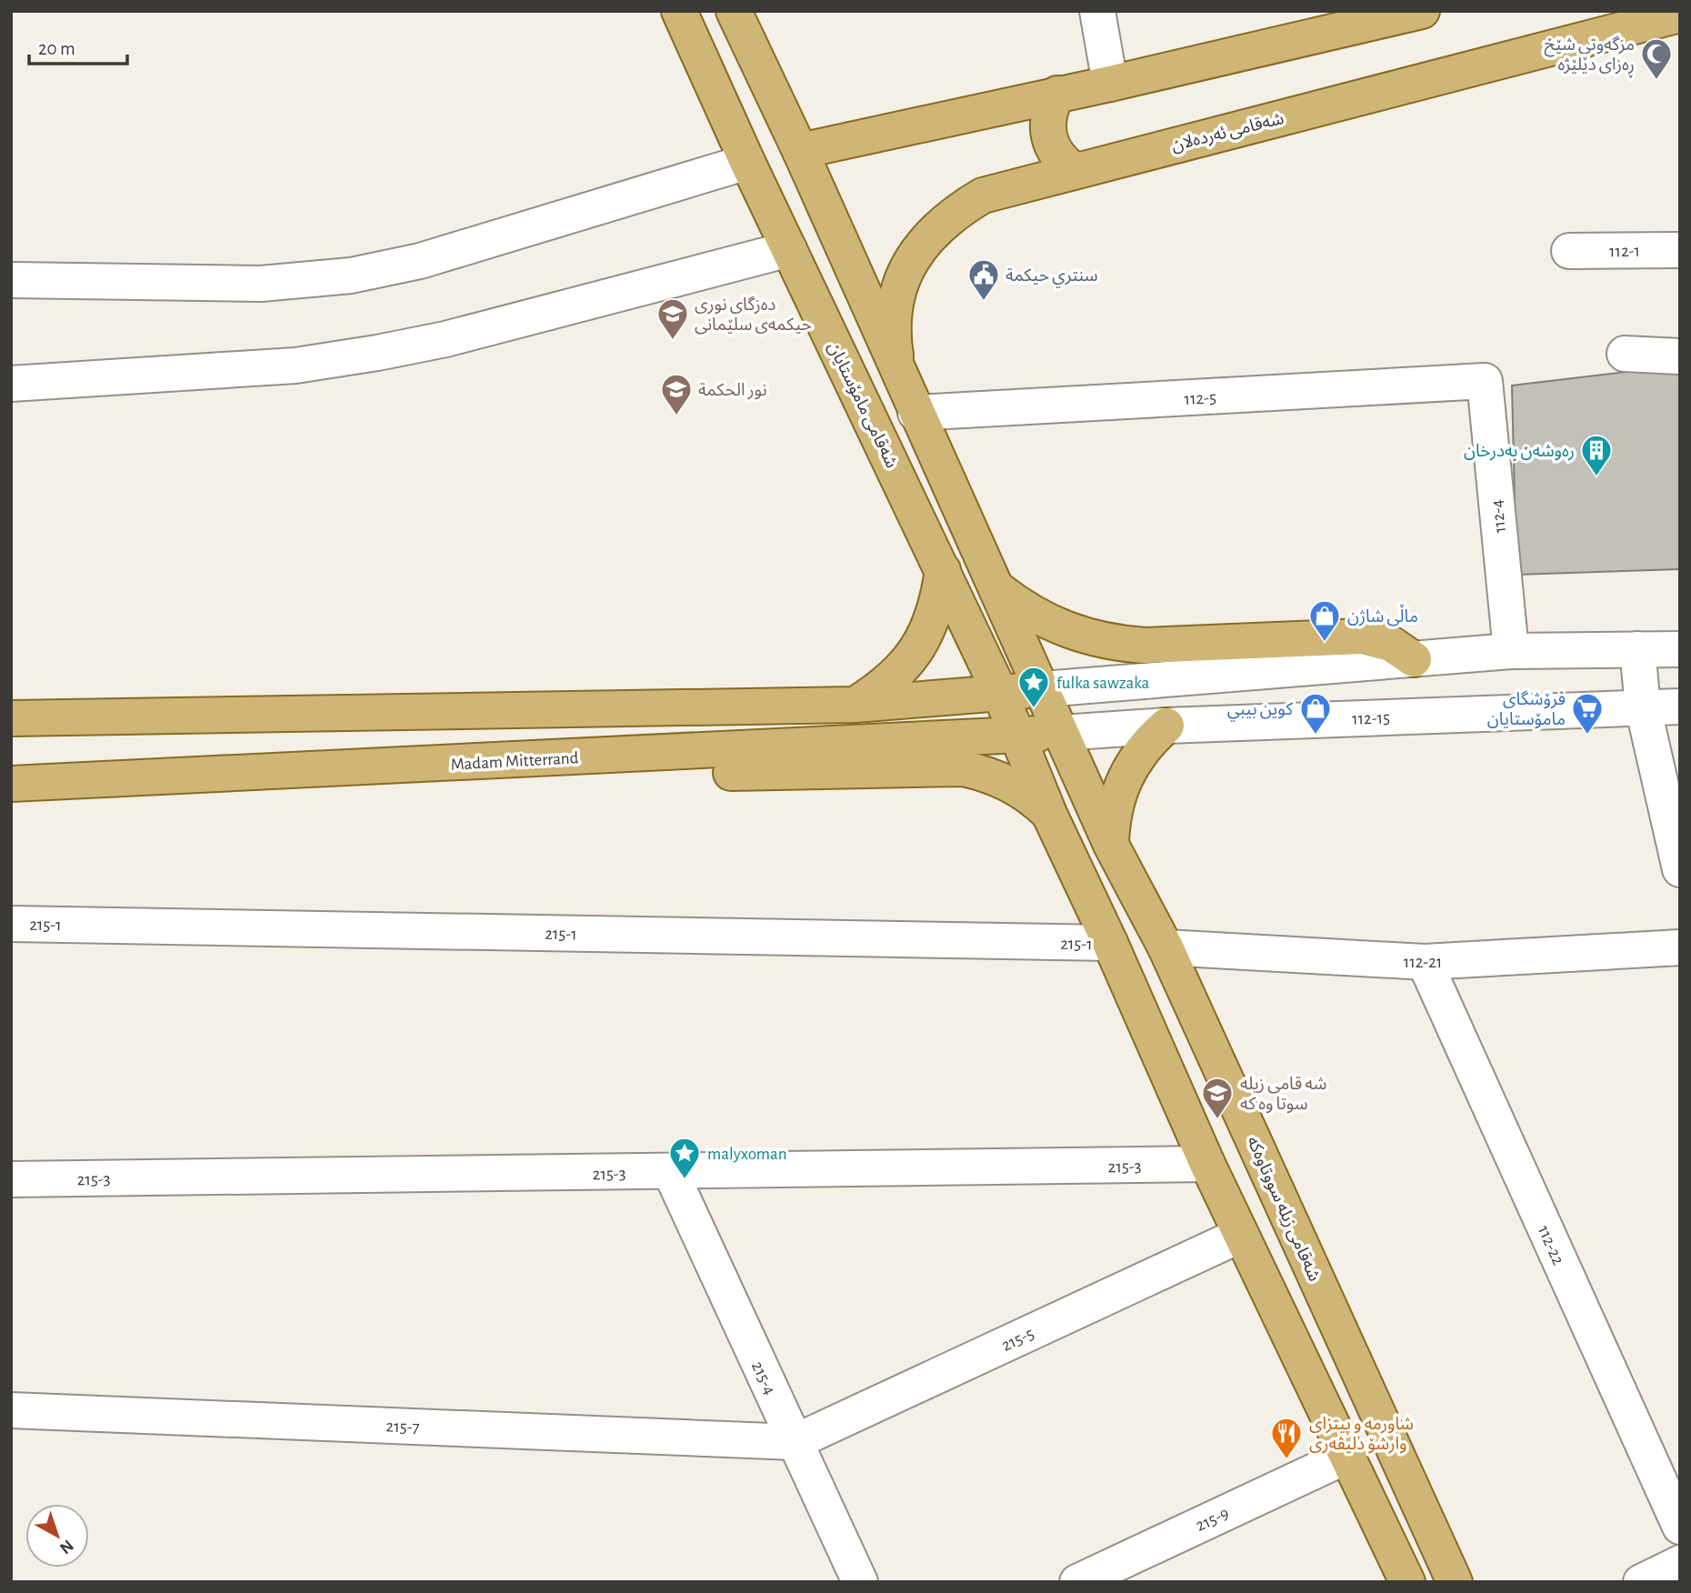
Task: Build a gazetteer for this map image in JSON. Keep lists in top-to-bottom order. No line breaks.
{"streets":{"main road":["شەقامی ئەردەلان","شەقامی مامۆستایان","Madam Mitterrand","شەقامی زیلە سووتاوەکە"],"street":["112-1","112-5","112-4","112-15","215-1","112-21","215-3","112-22","215-5","215-4","215-7","215-9"]},"crossings":[["112-5","112-4"],["شەقامی مامۆستایان","Madam Mitterrand"],["112-15","Madam Mitterrand"],["112-15","شەقامی زیلە سووتاوەکە"],["Madam Mitterrand","شەقامی زیلە سووتاوەکە"],["112-21","شەقامی زیلە سووتاوەکە"],["112-21","112-22"],["215-3","215-4"],["215-5","215-4"],["215-5","215-7"],["215-4","215-7"]],"places":{"mosque":["مزگەوتی شێخ ڕەزای دێلێژە"],"public building":["سنتري حيكمة"],"school or university":["دەزگای نوری حیکمەی سلێمانی","نور الحكمة","شه قامى زيله سوتا وه كه"],"building":["رەوشەن بەدرخان"],"shop":["ماڵی شاژن","كوين بيبي"],"place":["fulka sawzaka","malyxoman"],"supermarket":["فرۆشگای مامۆستایان"],"restaurant":["شاورمه و پيتزاى وارشۆ دلیڤەری"]},"scale_bar":"20 m","north":"bottom right"}
